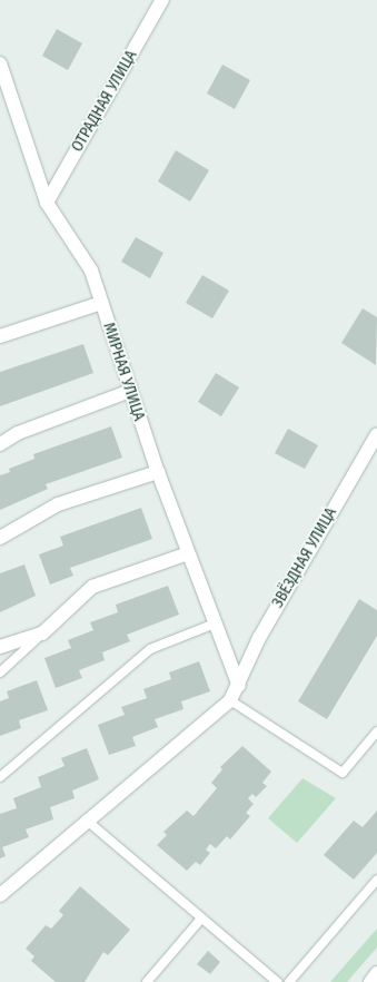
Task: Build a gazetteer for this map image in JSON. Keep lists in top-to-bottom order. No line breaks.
{"streets":{"street":["ОТРАДНАЯ УЛИЦА","МИРНАЯ УЛИЦА","ЗВЁЗДНАЯ УЛИЦА"]},"crossings":[["ОТРАДНАЯ УЛИЦА","МИРНАЯ УЛИЦА"],["МИРНАЯ УЛИЦА","ЗВЁЗДНАЯ УЛИЦА"]]}
